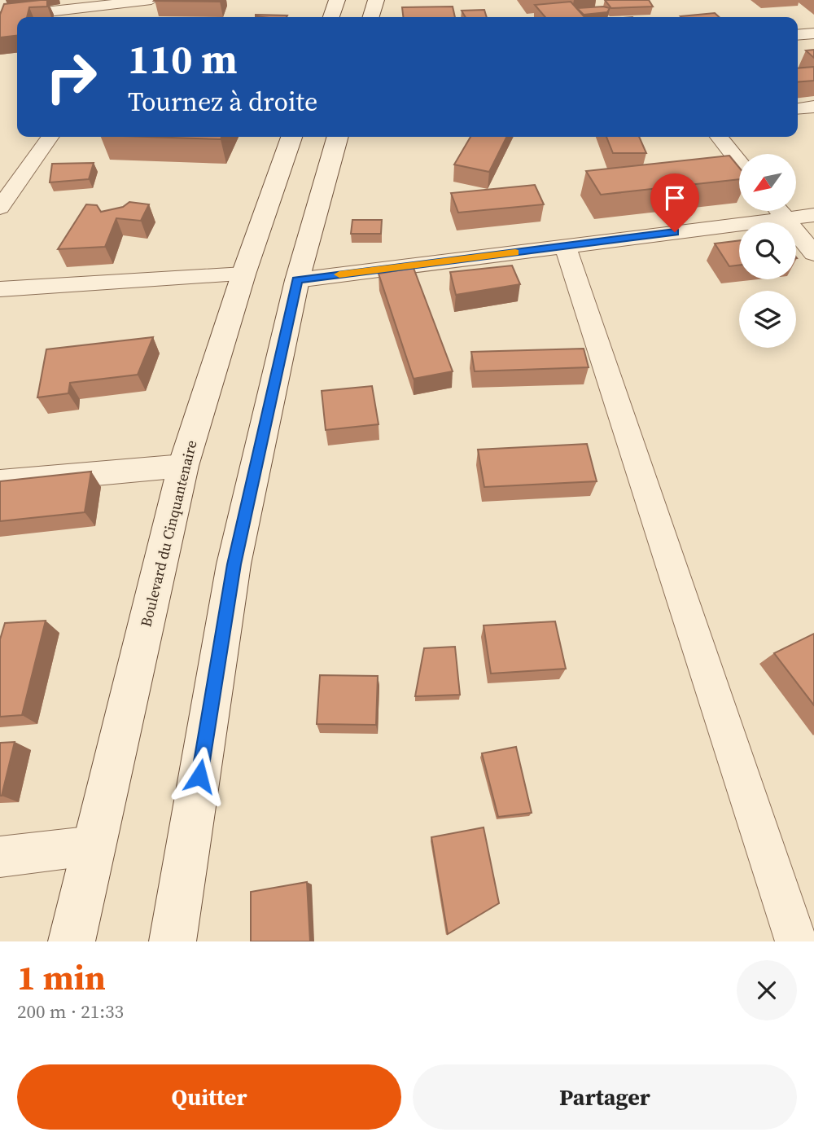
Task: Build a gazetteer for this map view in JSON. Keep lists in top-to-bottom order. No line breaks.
{"streets":{"main road":["Boulevard du Cinquantenaire"]},"north":"bottom left","page":{"turn":["110 m","Tournez à droite"],"heading":["1 min","200 m · 21:33"],"buttons":["Quitter","Partager"]}}
